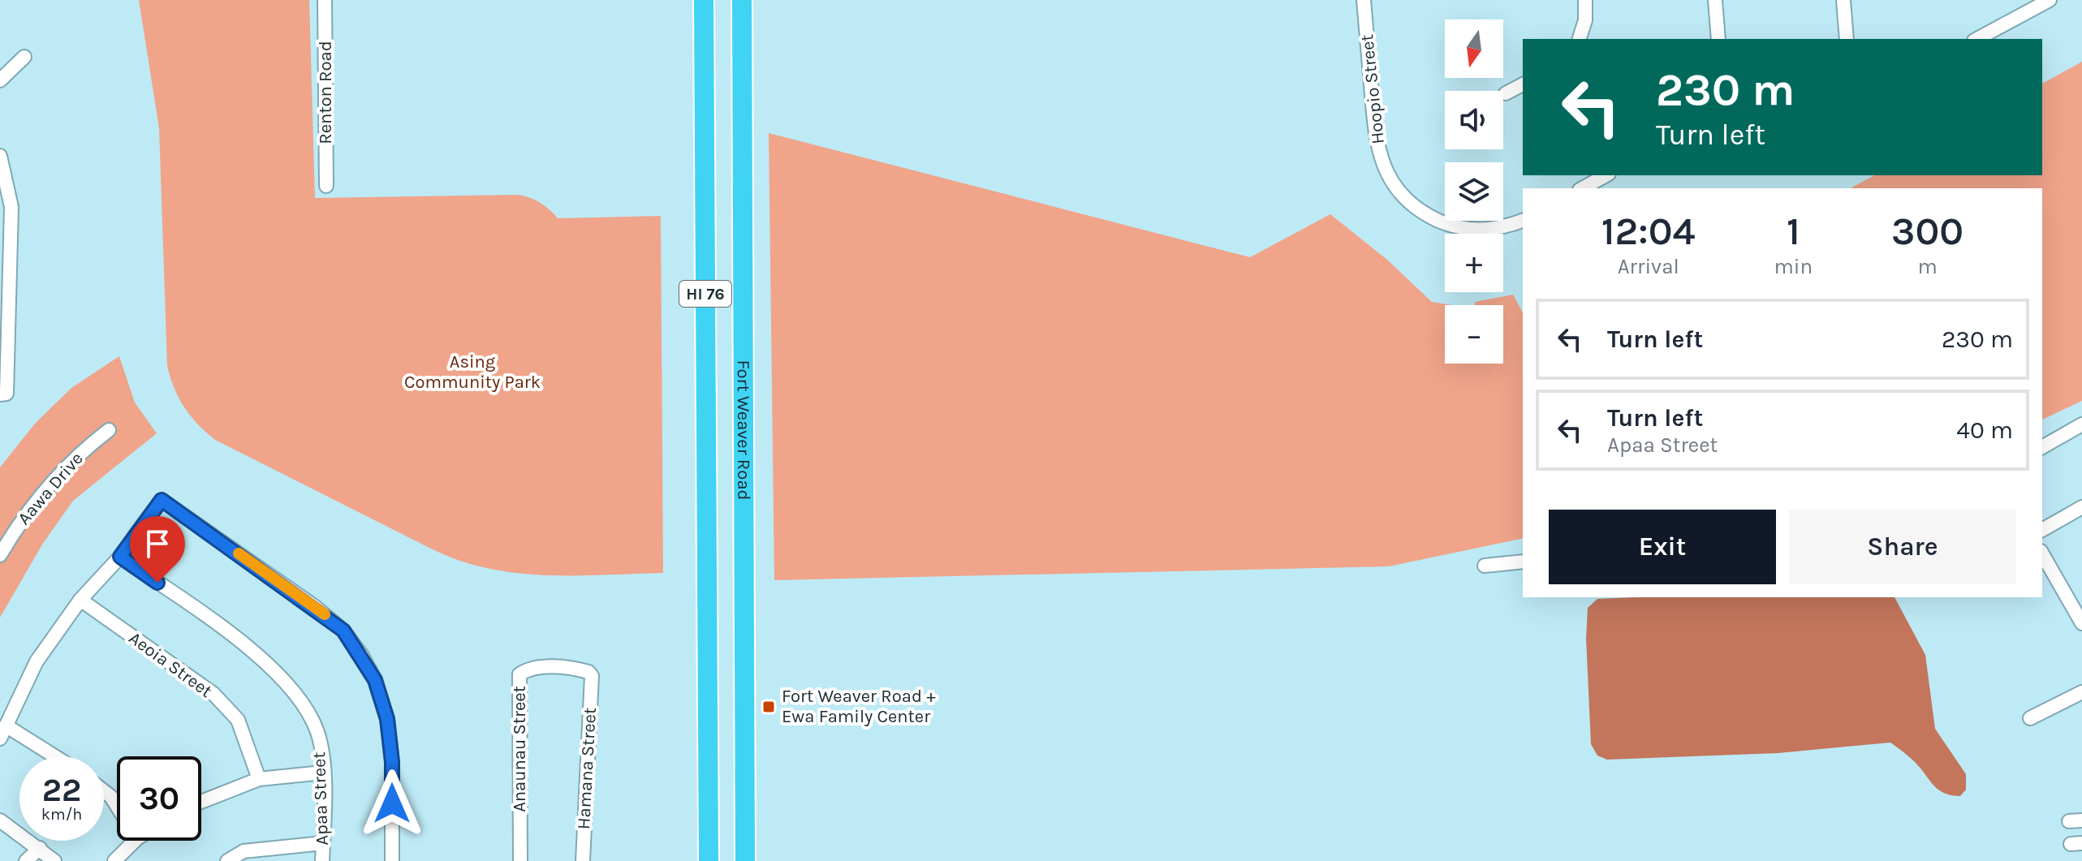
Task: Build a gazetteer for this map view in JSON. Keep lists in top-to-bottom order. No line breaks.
{"streets":{"highway":["HI 76","Fort Weaver Road"],"street":["Hoopio Street","Renton Road","Aawa Drive","Aeoia Street","Anaunau Street","Hamana Street","Apaa Street"]},"crossings":[["Anaunau Street","Hamana Street"]],"parks":["Asing Community Park"],"places":{"transit":["Fort Weaver Road + Ewa Family Center"]},"north":"bottom","page":{"map_buttons":["+","−"],"turn":["230 m","Turn left"],"eta":["12:04","Arrival","1","min","300","m"],"list":[{"name":"Turn left","value":"230 m"},{"name":"Turn left","note":"Apaa Street","value":"40 m"}],"buttons":["Exit","Share"],"speed":"22 km/h","limit":"30"}}
